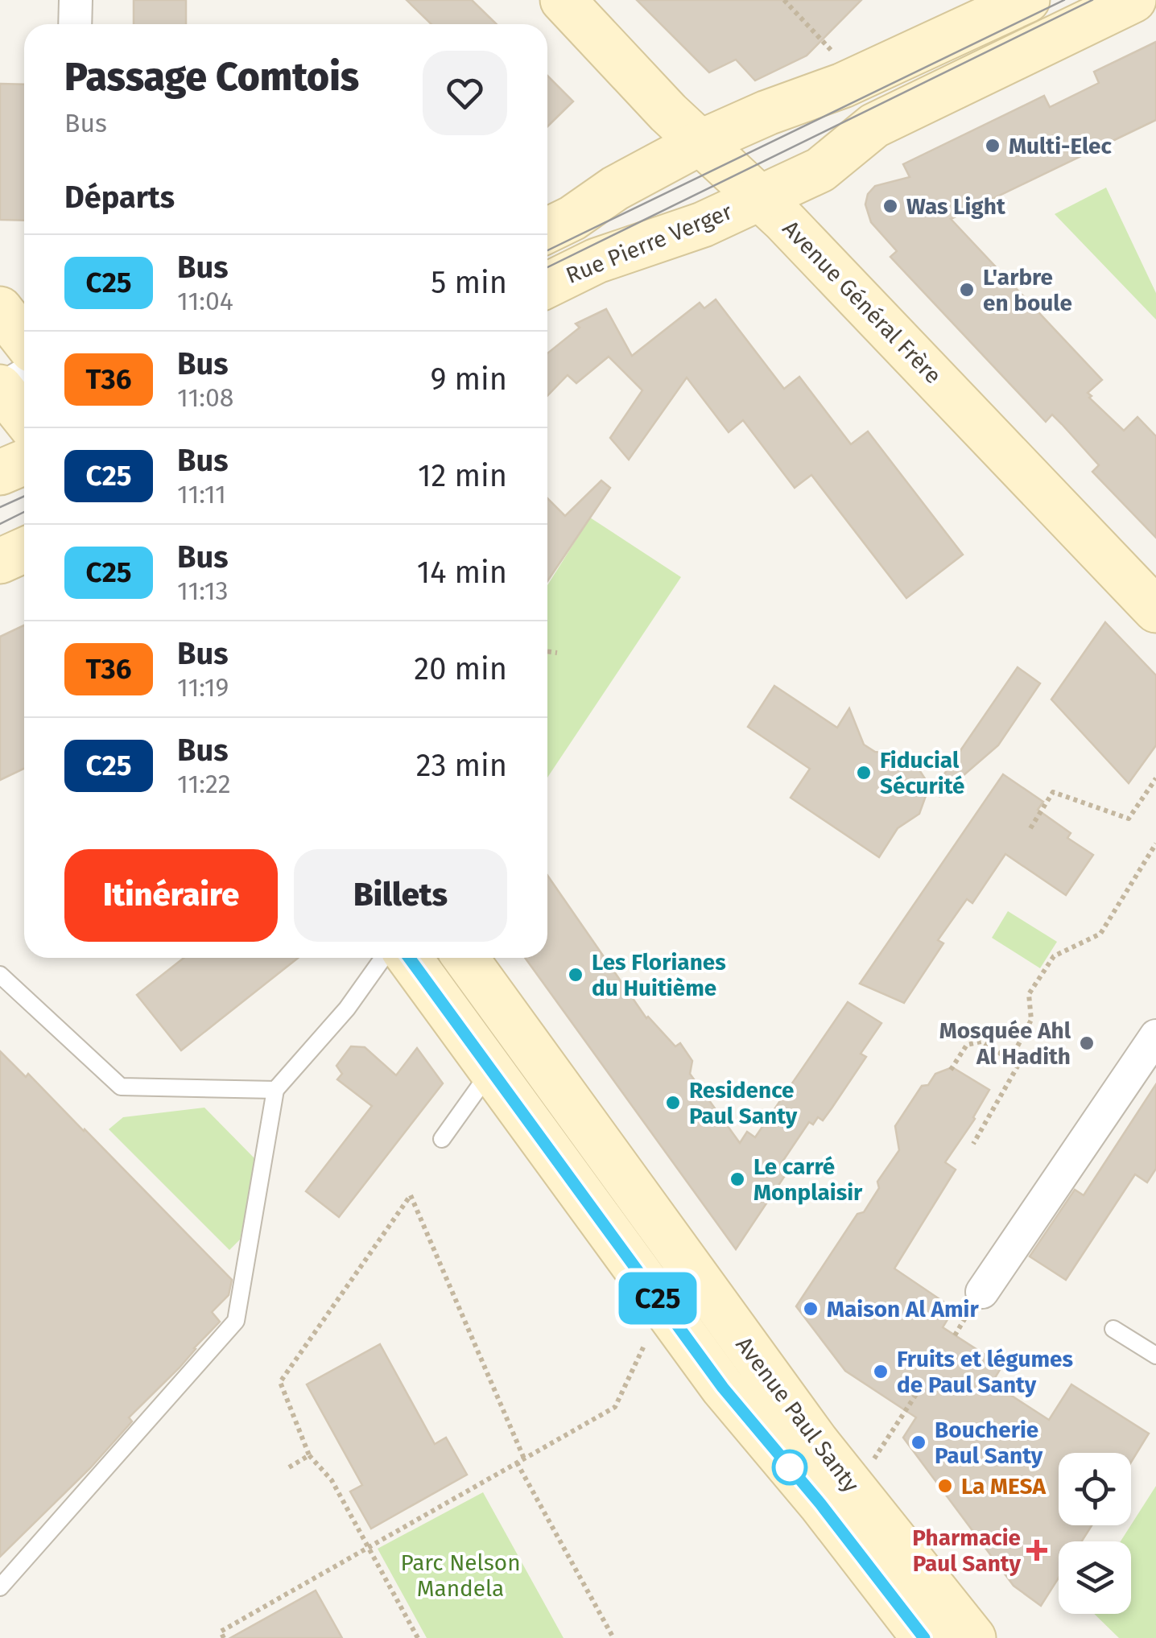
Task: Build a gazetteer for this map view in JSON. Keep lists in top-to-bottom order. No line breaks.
{"streets":{"street":["Rue Pierre Verger","Avenue Général Frère","Avenue Paul Santy"]},"crossings":[["Rue Pierre Verger","Avenue Général Frère"]],"parks":["Parc Nelson Mandela"],"places":{"other":["Multi-Elec","Was Light","L'arbre en boule","Fiducial Sécurité","Les Florianes du Huitième","Mosquée Ahl Al Hadith","Residence Paul Santy","Le carré Monplaisir","Maison Al Amir","Fruits et légumes de Paul Santy","Boucherie Paul Santy","La MESA"],"health":["Pharmacie Paul Santy"]},"lines":["bus line C25"],"page":{"on_map":"C25","heading":[["Passage Comtois","Bus"],"Départs"],"list":[{"mark":"C25","name":"Bus","note":"11:04","value":"5 min"},{"mark":"T36","name":"Bus","note":"11:08","value":"9 min"},{"mark":"C25","name":"Bus","note":"11:11","value":"12 min"},{"mark":"C25","name":"Bus","note":"11:13","value":"14 min"},{"mark":"T36","name":"Bus","note":"11:19","value":"20 min"},{"mark":"C25","name":"Bus","note":"11:22","value":"23 min"}],"buttons":["Itinéraire","Billets"]}}
